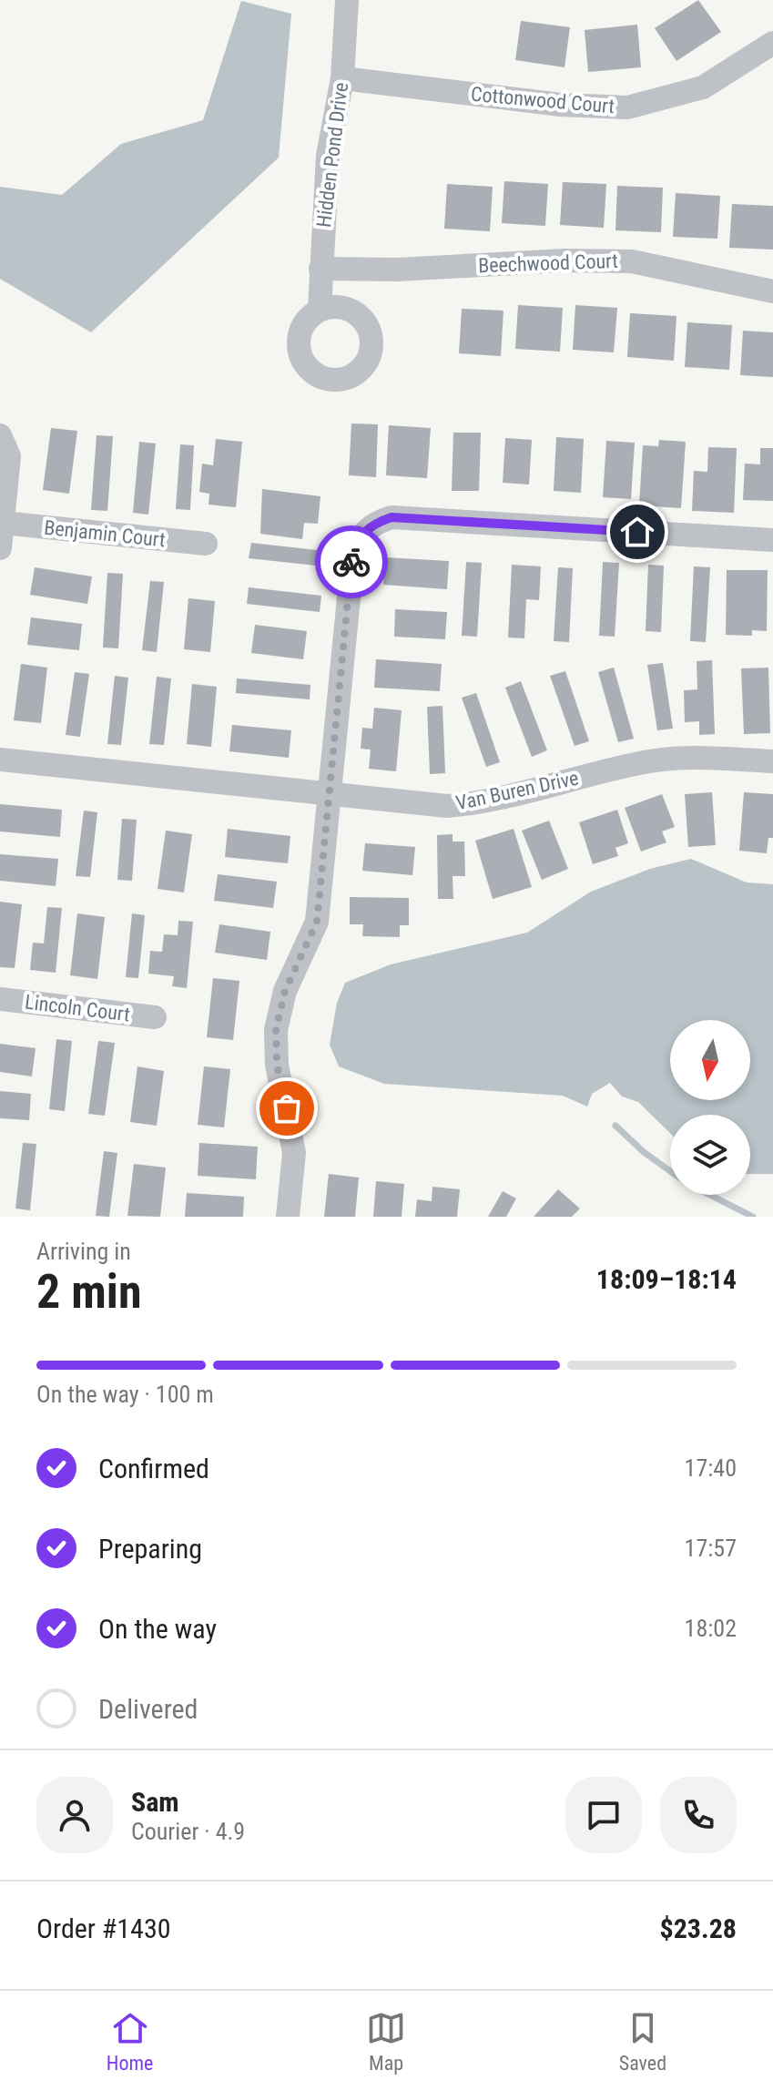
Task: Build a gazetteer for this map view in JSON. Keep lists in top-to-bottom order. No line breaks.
{"streets":{"street":["Cottonwood Court","Hidden Pond Drive","Beechwood Court","Benjamin Court","Van Buren Drive","Lincoln Court"]},"crossings":[["Cottonwood Court","Hidden Pond Drive"],["Hidden Pond Drive","Beechwood Court"]],"north":"bottom","page":{"heading":["2 min","Arriving in","18:09–18:14"],"panel":["Sam","Courier · 4.9","Order #1430","$23.28"],"bar":"On the way · 100 m","list":[["Confirmed","17:40"],["Preparing","17:57"],["On the way","18:02"],"Delivered"],"tabs":["Home","Map","Saved"]}}
